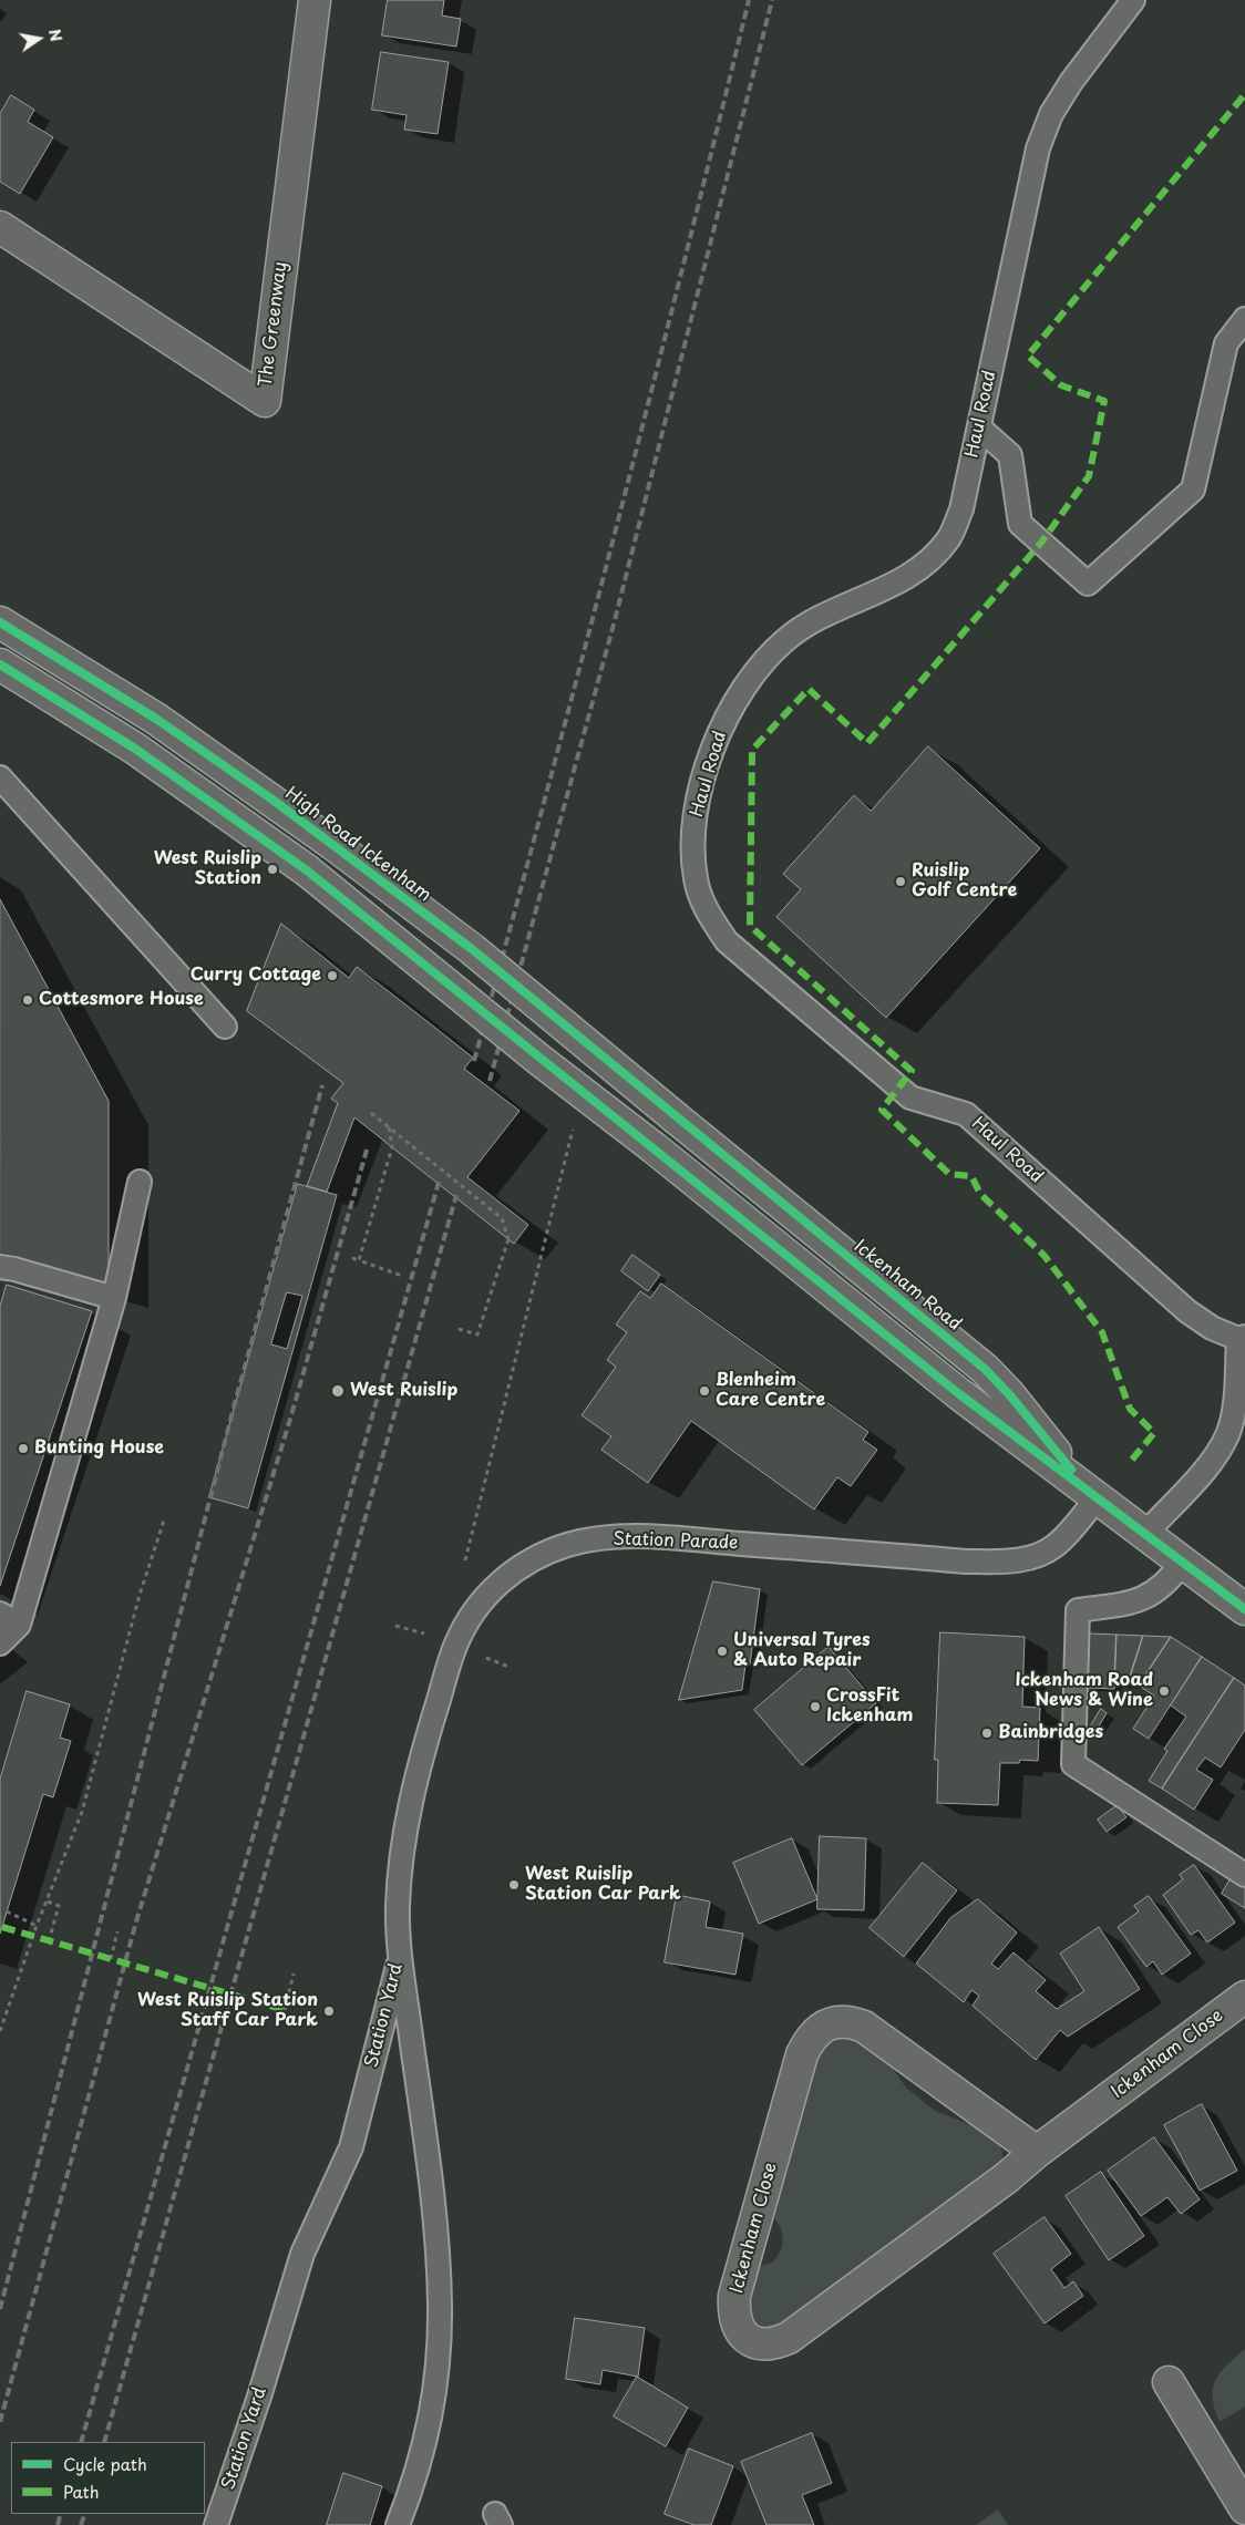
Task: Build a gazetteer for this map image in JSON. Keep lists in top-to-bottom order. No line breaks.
{"streets":{"main road":["The Greenway","High Road Ickenham","Ickenham Road","Ickenham Close"],"lane":["Haul Road","Station Parade","Station Yard"]},"crossings":[["High Road Ickenham","Ickenham Road"],["Ickenham Road","Station Parade"],["Station Parade","Station Yard"]],"places":["West Ruislip Station","Ruislip Golf Centre","Curry Cottage","Cottesmore House","West Ruislip","Blenheim Care Centre","Bunting House","Universal Tyres & Auto Repair","Ickenham Road News & Wine","CrossFit Ickenham","Bainbridges","West Ruislip Station Car Park","West Ruislip Station Staff Car Park"],"legend":["Cycle path","Path"],"north":"right"}
